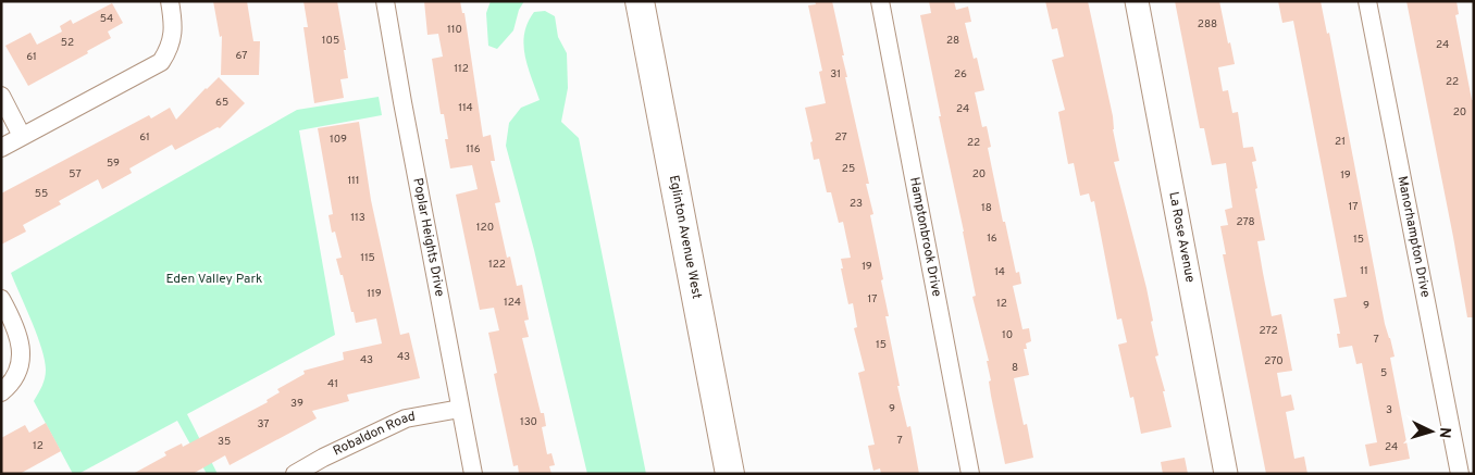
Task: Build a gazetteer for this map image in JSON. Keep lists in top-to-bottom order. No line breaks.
{"streets":{"main road":["Eglinton Avenue West"],"street":["Hamptonbrook Drive","La Rose Avenue","Poplar Heights Drive","Manorhampton Drive","Robaldon Road"]},"crossings":[["Poplar Heights Drive","Robaldon Road"]],"parks":["Eden Valley Park"],"house_numbers":["54","288","110","105","28","52","24","67","61","112","31","26","22","65","114","24","20","61","27","109","21","22","116","59","25","57","20","19","111","55","23","17","18","113","278","120","16","15","115","122","19","11","14","119","17","124","12","9","272","10","7","15","43","43","270","8","5","41","39","9","3","130","37","7","35","12","24"],"north":"right"}
